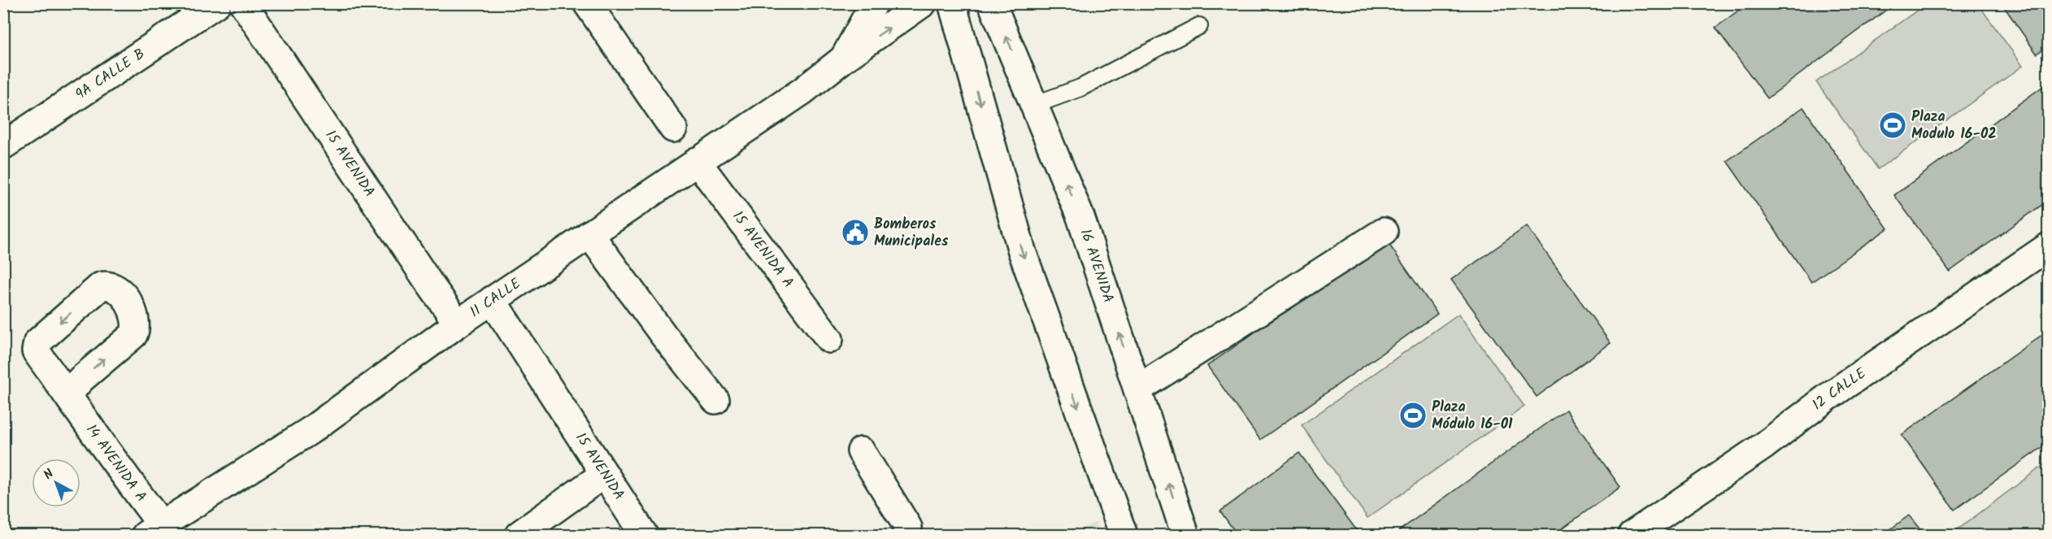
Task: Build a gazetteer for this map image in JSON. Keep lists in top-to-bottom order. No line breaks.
{"streets":{"street":["9A CALLE B","15 AVENIDA","15 AVENIDA A","16 AVENIDA","11 CALLE","12 CALLE","14 AVENIDA A"]},"crossings":[["15 AVENIDA","11 CALLE"],["15 AVENIDA A","11 CALLE"],["11 CALLE","14 AVENIDA A"]],"places":{"sports":["Plaza Modulo 16-02","Plaza Módulo 16-01"],"public building":["Bomberos Municipales"]},"north":"top left"}
